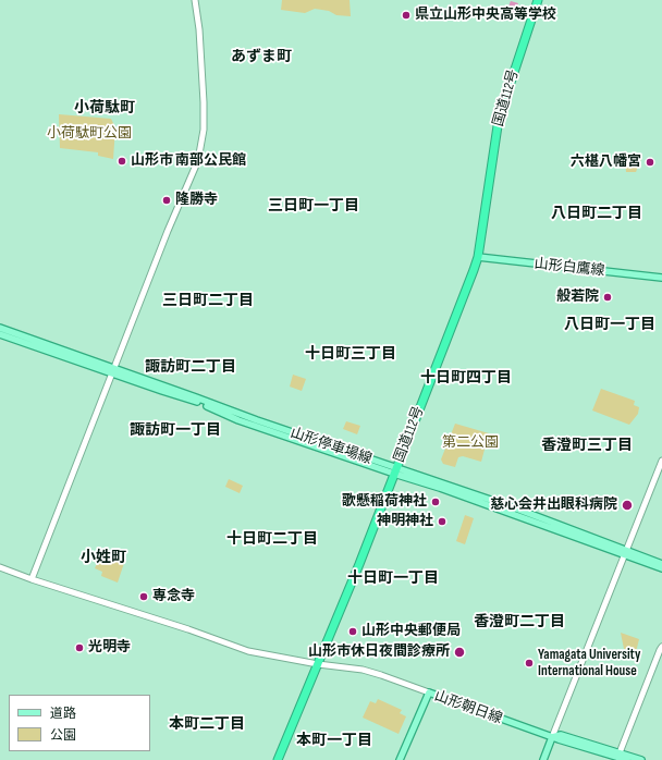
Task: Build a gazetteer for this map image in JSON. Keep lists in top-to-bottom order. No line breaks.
{"streets":{"highway":["国道112号"],"main road":["山形白鷹線","山形停車場線","山形朝日線"]},"crossings":[["国道112号","山形白鷹線"],["国道112号","山形停車場線"]],"districts":["あずま町","小荷駄町","三日町一丁目","八日町二丁目","三日町二丁目","八日町一丁目","十日町三丁目","諏訪町二丁目","十日町四丁目","諏訪町一丁目","香澄町三丁目","十日町二丁目","小姓町","十日町一丁目","香澄町二丁目","本町二丁目","本町一丁目"],"parks":["小荷駄町公園","第二公園"],"places":["県立山形中央高等学校","山形市 南部公民館","六椹八幡宮","隆勝寺","般若院","歌懸稲荷神社","慈心会井出眼科病院","神明神社","専念寺","山形中央郵便局","光明寺","山形市休日夜間診療所","Yamagata University International House"],"legend":["道路","公園"]}
